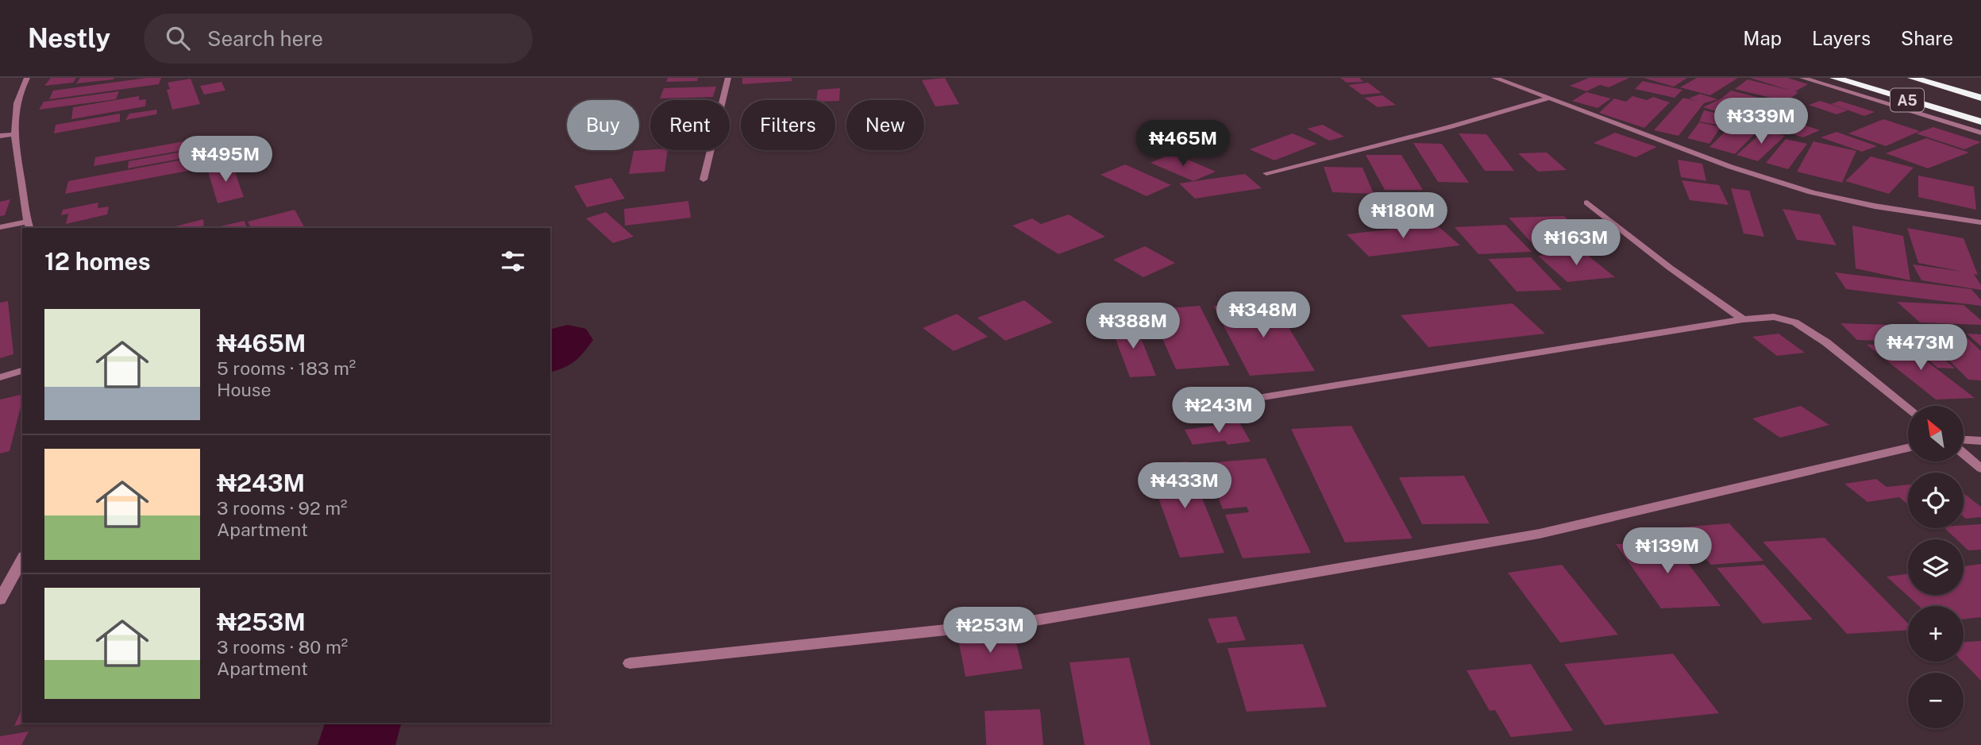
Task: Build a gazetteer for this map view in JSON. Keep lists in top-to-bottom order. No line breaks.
{"streets":{"highway":["A5"]},"north":"top left","page":{"header":"Nestly","search":"Search here","nav":["Map","Layers","Share"],"price":["₦339M","₦465M","₦495M","₦180M","₦163M","₦348M","₦388M","₦473M","₦243M","₦433M","₦139M","₦253M"],"chip":["Buy","Rent","Filters","New"],"heading":"12 homes","list":[{"name":"₦465M","note":"5 rooms · 183 m² · House"},{"name":"₦243M","note":"3 rooms · 92 m² · Apartment"},{"name":"₦253M","note":"3 rooms · 80 m² · Apartment"}],"map_buttons":["+","−"]}}
